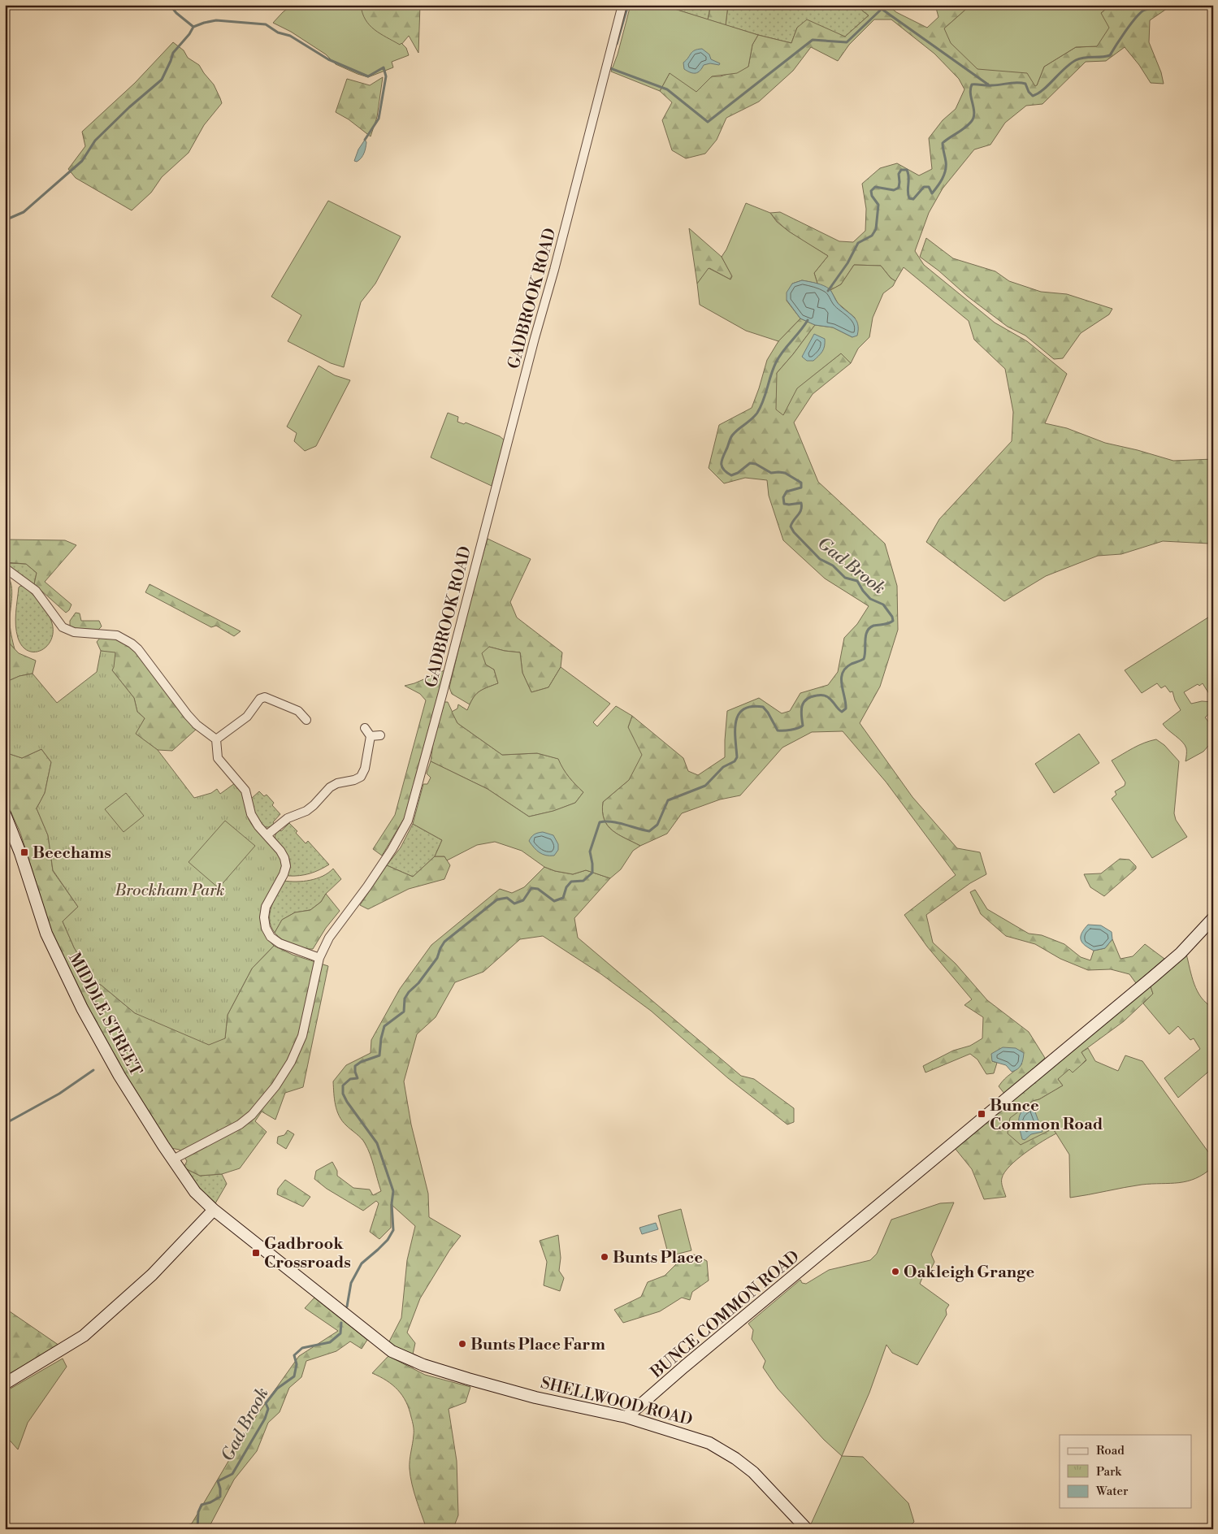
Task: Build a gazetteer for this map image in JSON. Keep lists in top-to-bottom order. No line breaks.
{"streets":{"street":["GADBROOK ROAD","MIDDLE STREET","BUNCE COMMON ROAD","SHELLWOOD ROAD"]},"crossings":[["GADBROOK ROAD","MIDDLE STREET"],["MIDDLE STREET","SHELLWOOD ROAD"],["BUNCE COMMON ROAD","SHELLWOOD ROAD"]],"water":["Gad Brook"],"parks":["Brockham Park"],"places":{"transit":["Beechams","Bunce Common Road","Gadbrook Crossroads"],"other":["Bunts Place","Oakleigh Grange","Bunts Place Farm"]},"legend":["Road","Park","Water"]}
